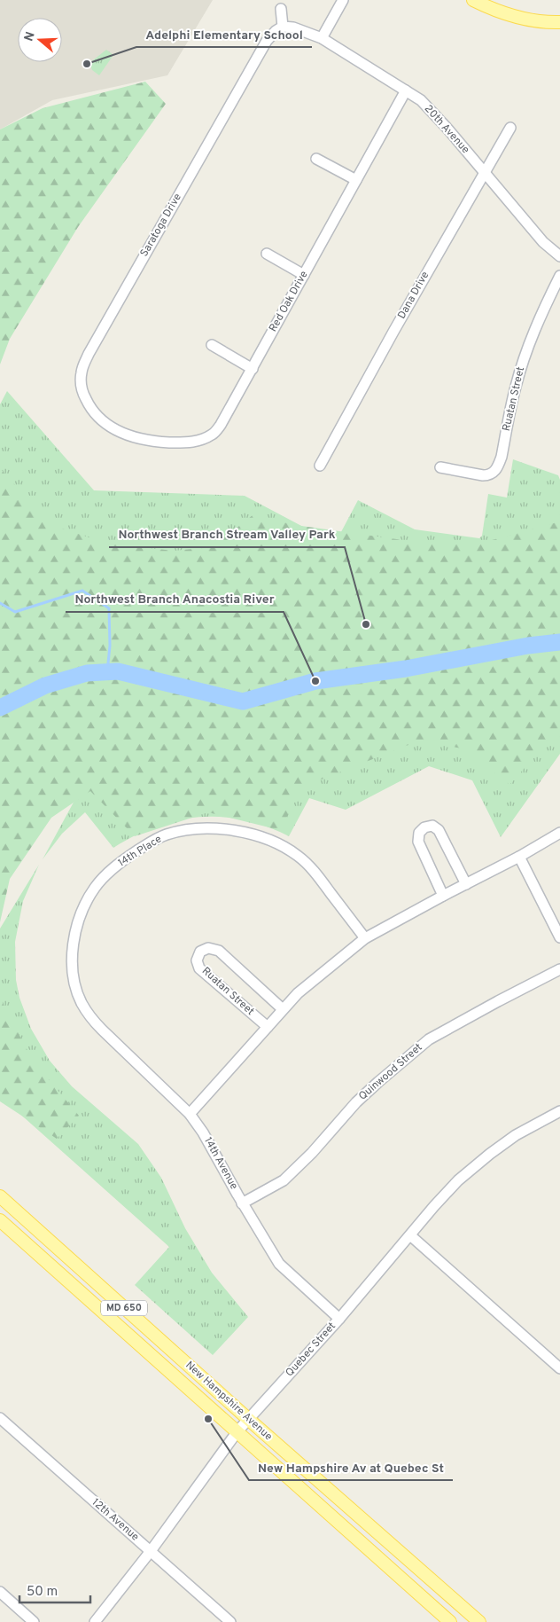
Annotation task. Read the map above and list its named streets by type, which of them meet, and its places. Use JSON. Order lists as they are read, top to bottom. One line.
{"streets":{"main road":["MD 650","New Hampshire Avenue"],"street":["20th Avenue","Saratoga Drive","Dana Drive","Red Oak Drive","Ruatan Street","14th Place","Quinwood Street","14th Avenue","Quebec Street","12th Avenue"]},"crossings":[["20th Avenue","Saratoga Drive"],["20th Avenue","Dana Drive"],["20th Avenue","Red Oak Drive"],["Saratoga Drive","Red Oak Drive"],["14th Place","14th Avenue"],["Quinwood Street","14th Avenue"],["14th Avenue","Quebec Street"],["Quebec Street","New Hampshire Avenue"],["Quebec Street","12th Avenue"]],"places":["Adelphi Elementary School","Northwest Branch Stream Valley Park","Northwest Branch Anacostia River","New Hampshire Av at Quebec St"],"scale_bar":"50 m","north":"left"}
